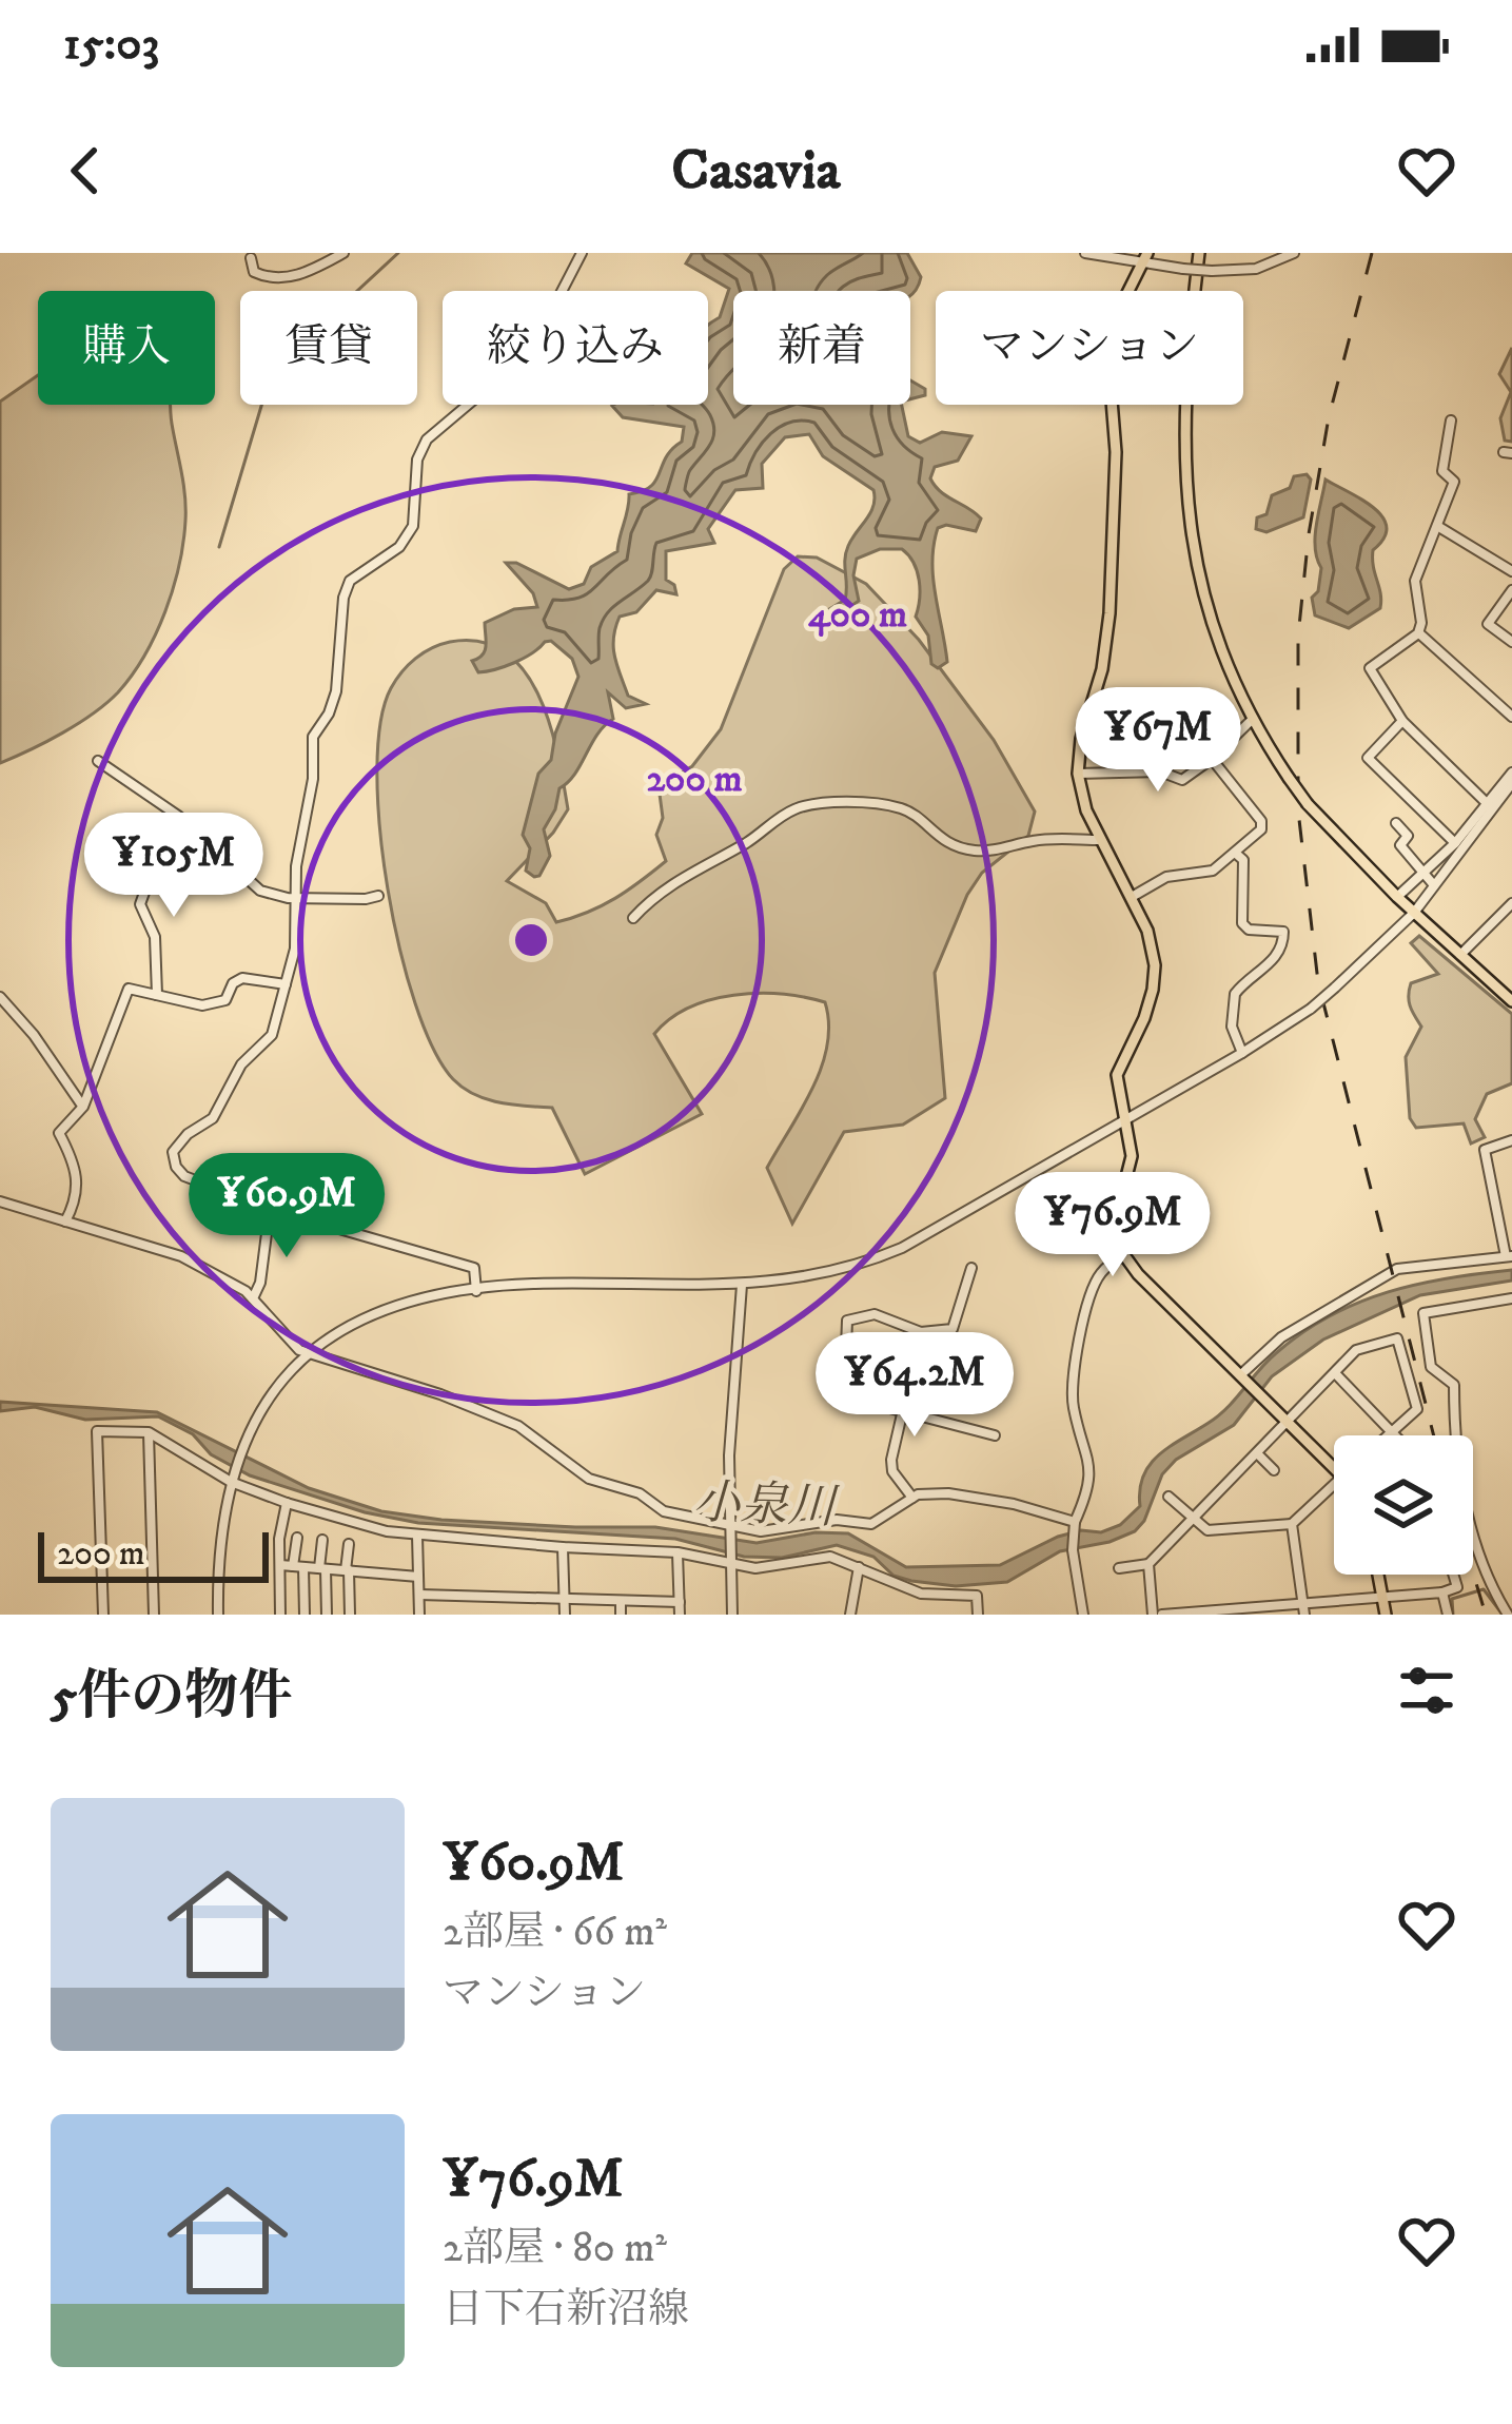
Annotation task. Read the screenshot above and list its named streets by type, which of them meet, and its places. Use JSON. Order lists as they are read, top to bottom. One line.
{"water":["小泉川"],"scale_bar":"200 m","page":{"status":"15:03","header":"Casavia","chip":["購入","賃貸","絞り込み","新着","マンション"],"price":["¥67M","¥105M","¥60.9M","¥76.9M","¥64.2M"],"scale":"200 m","heading":"5件の物件","list":[{"name":"¥60.9M","note":"2部屋 · 66 m² · マンション"},{"name":"¥76.9M","note":"2部屋 · 80 m² · 日下石新沼線"}]},"rings":["400 m","200 m"]}
